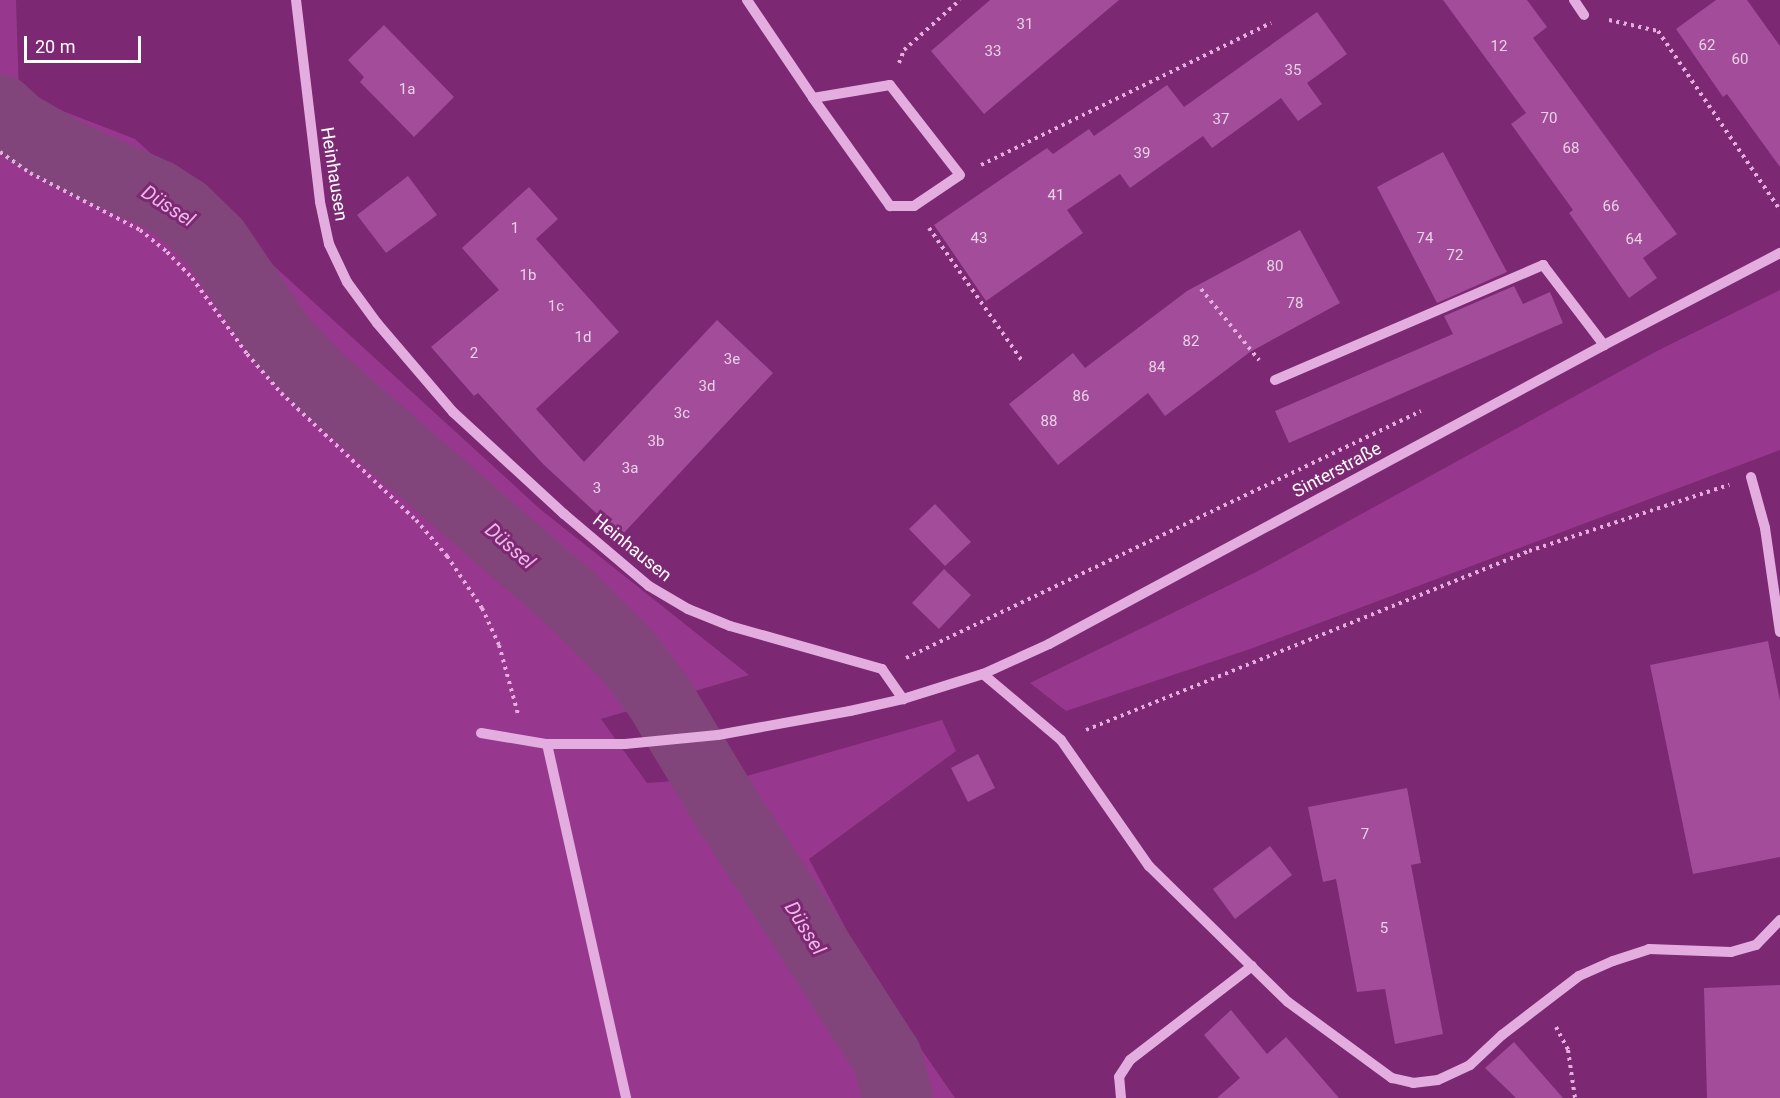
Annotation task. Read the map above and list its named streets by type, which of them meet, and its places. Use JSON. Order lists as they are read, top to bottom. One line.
{"streets":{"street":["Heinhausen","Sinterstraße"]},"water":["Düssel"],"house_numbers":["31","62","12","33","60","35","1a","70","37","68","39","41","66","1","43","74","64","72","80","1b","78","1c","1d","82","2","3e","84","3d","86","3c","88","3b","3a","3","7","5"],"scale_bar":"20 m"}
